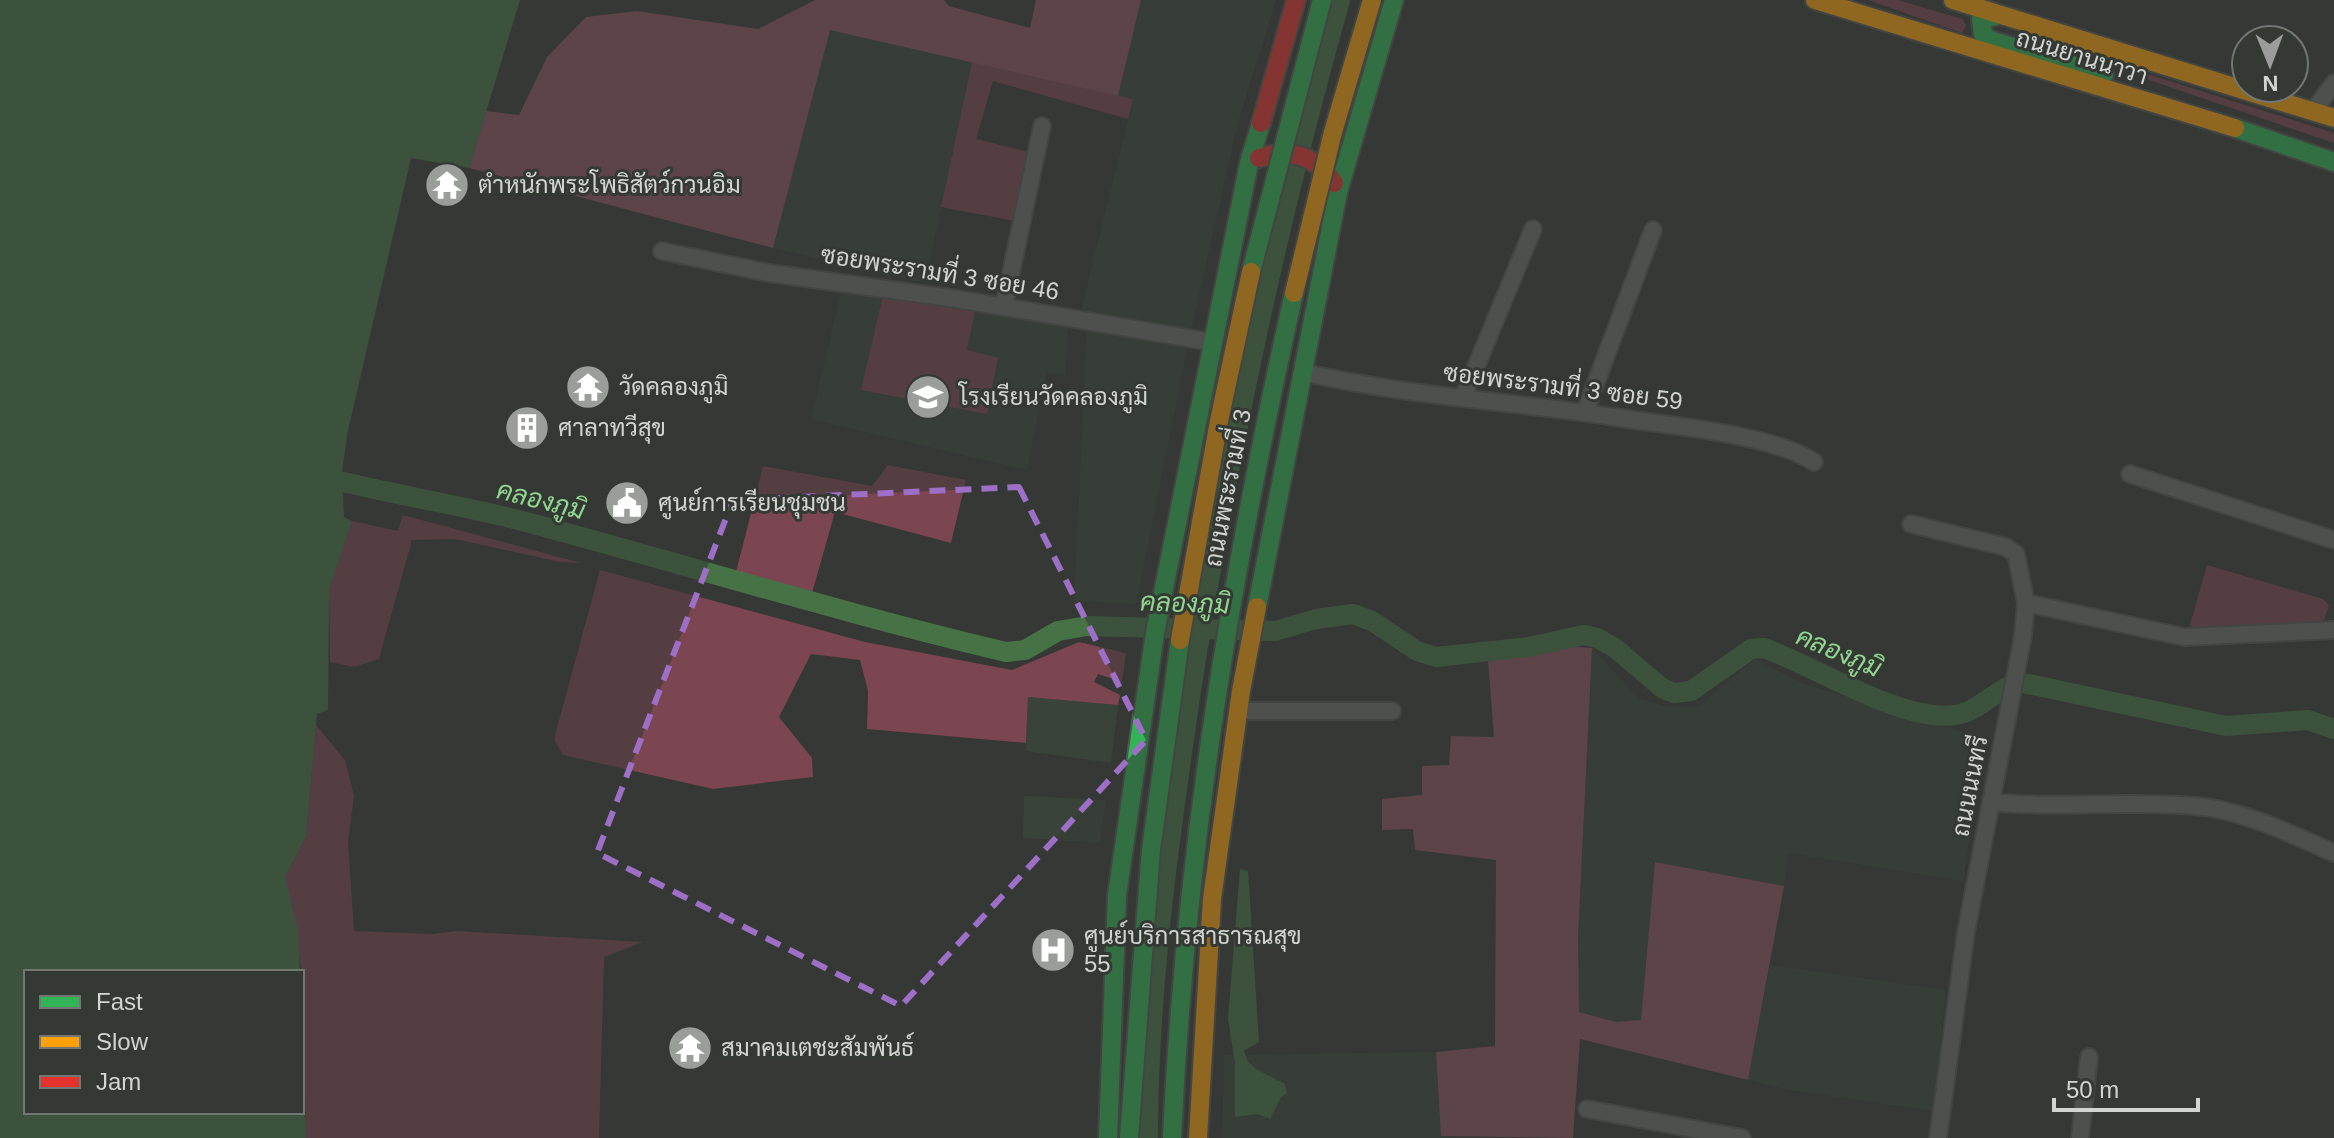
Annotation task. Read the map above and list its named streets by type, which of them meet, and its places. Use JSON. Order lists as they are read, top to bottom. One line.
{"streets":{"main road":["ถนนยานนาวา","ถนนพระรามที่ 3"],"street":["ซอยพระรามที่ 3 ซอย 46","ซอยพระรามที่ 3 ซอย 59","ถนนนนทรี"]},"crossings":[["ซอยพระรามที่ 3 ซอย 46","ถนนพระรามที่ 3"],["ซอยพระรามที่ 3 ซอย 59","ถนนพระรามที่ 3"]],"water":["คลองภูมิ"],"places":{"temple":["ตำหนักพระโพธิสัตว์กวนอิม","วัดคลองภูมิ","สมาคมเตชะสัมพันธ์"],"school or university":["โรงเรียนวัดคลองภูมิ"],"building":["ศาลาทวีสุข"],"public building":["ศูนย์การเรียนชุมชน"],"hospital":["ศูนย์บริการสาธารณสุข 55"]},"legend":["Fast","Slow","Jam"],"scale_bar":"50 m","north":"bottom"}
